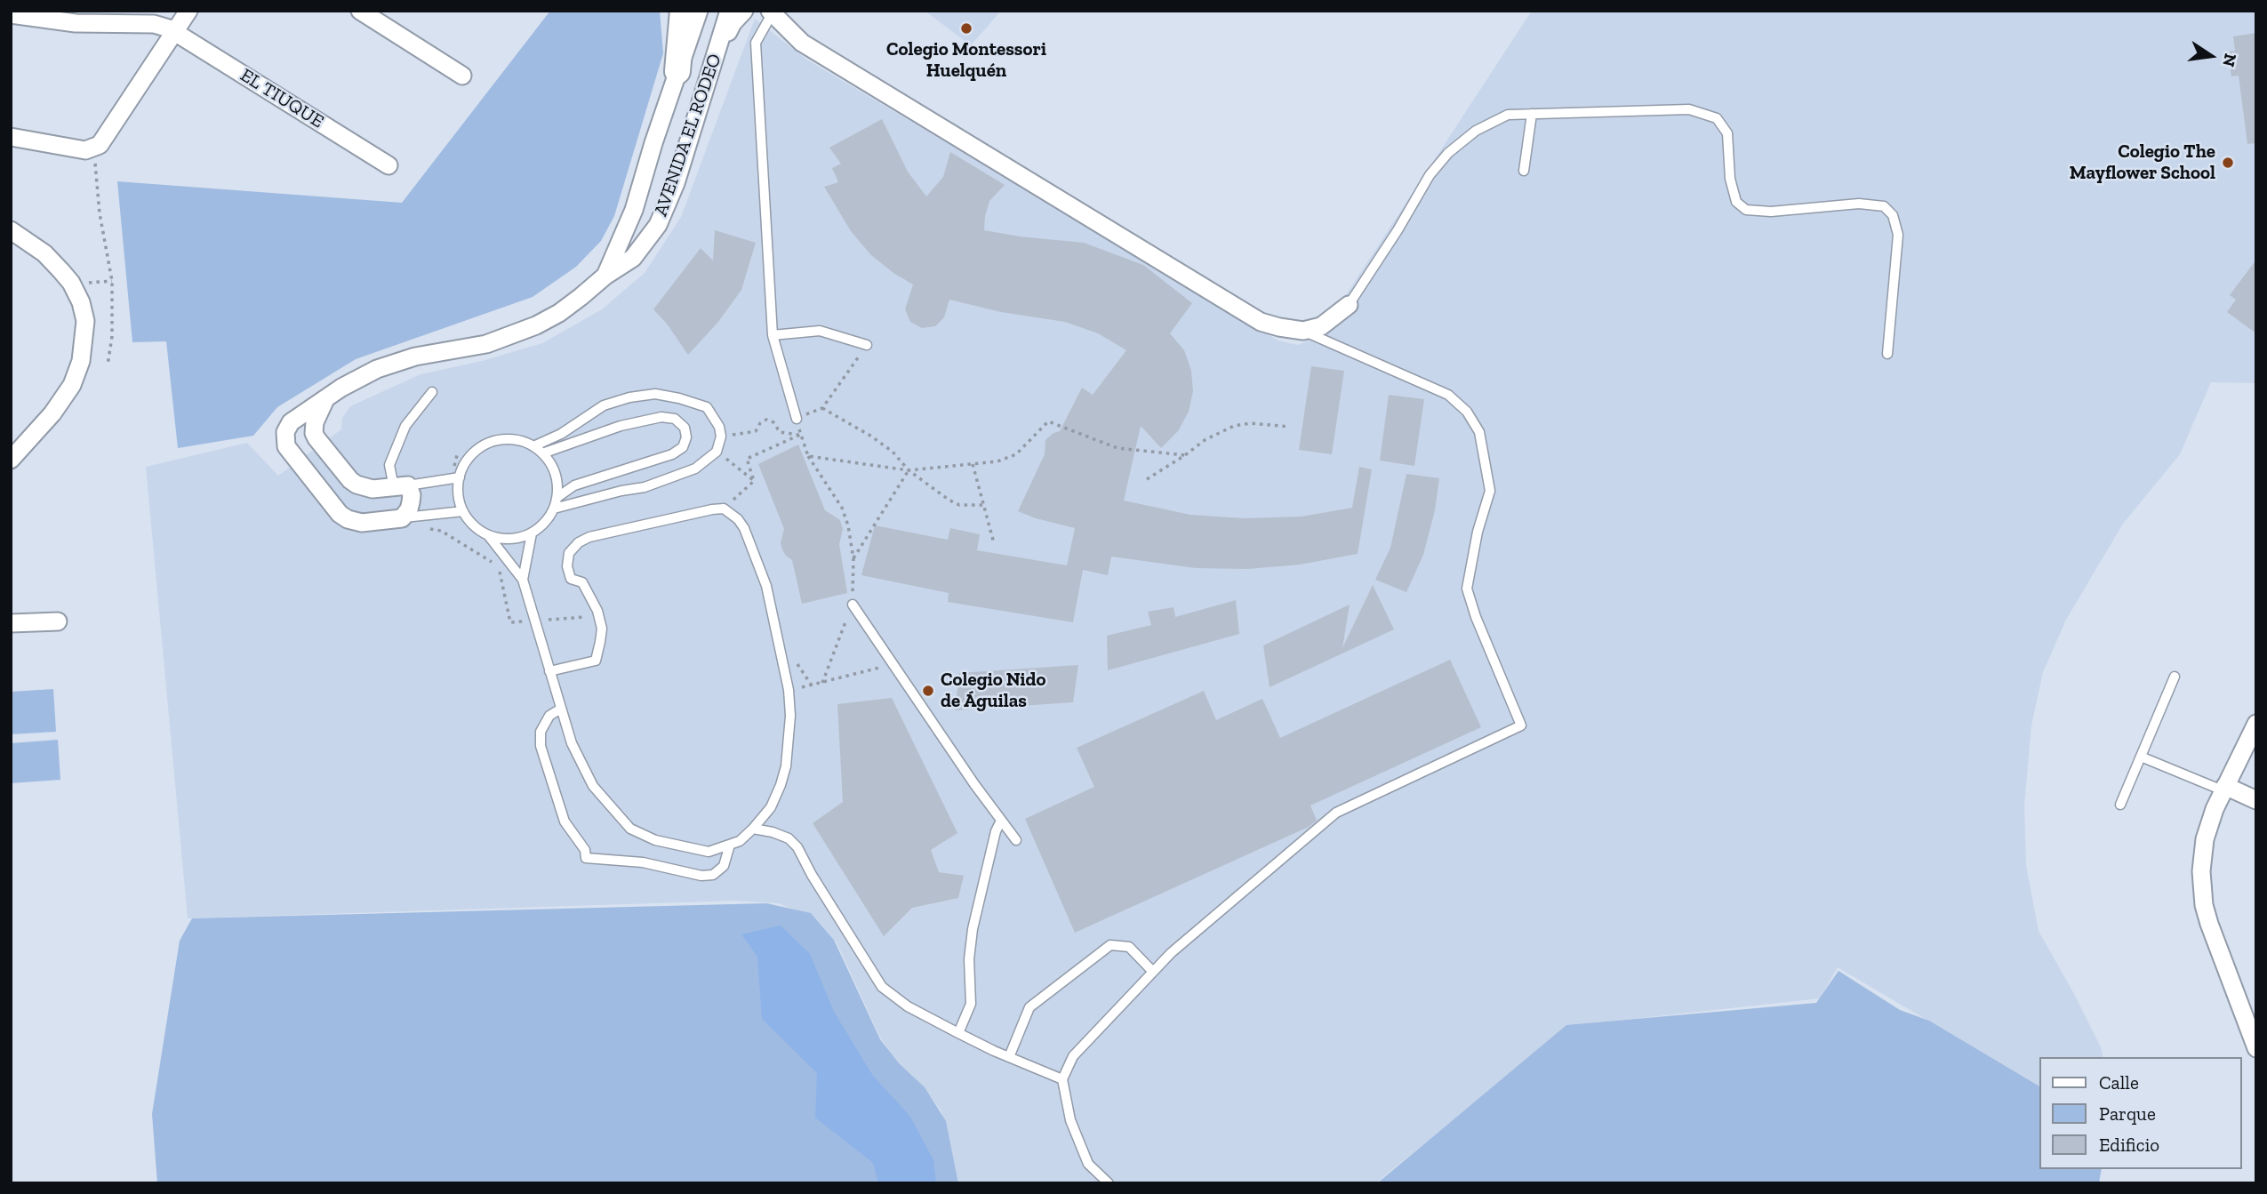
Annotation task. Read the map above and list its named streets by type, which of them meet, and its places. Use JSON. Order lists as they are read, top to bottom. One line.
{"streets":{"street":["EL TIUQUE","AVENIDA EL RODEO"]},"places":["Colegio Montessori Huelquén","Colegio The Mayflower School","Colegio Nido de Águilas"],"legend":["Calle","Parque","Edificio"],"north":"right"}
